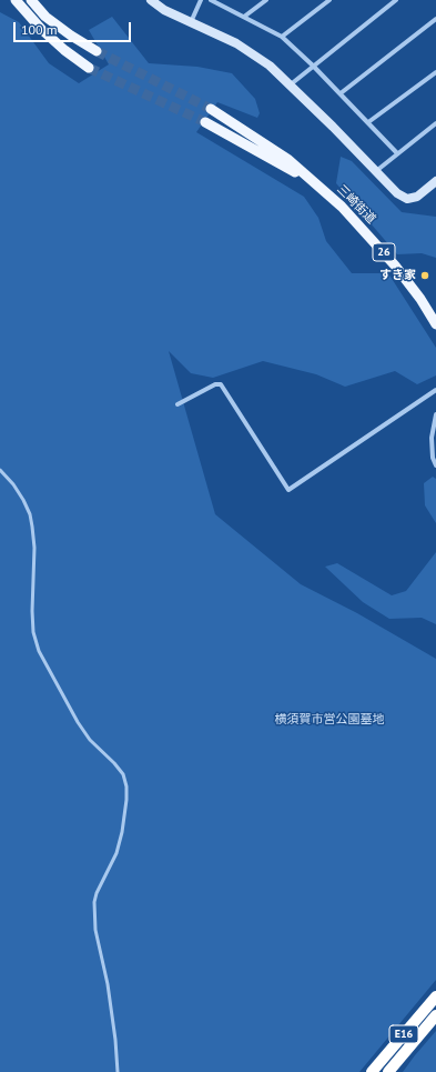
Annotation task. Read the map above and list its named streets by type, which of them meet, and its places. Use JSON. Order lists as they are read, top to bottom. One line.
{"streets":{"highway":["E16"],"main road":["三崎街道","26"]},"parks":["横須賀市営公園墓地"],"places":["すき家"],"scale_bar":"100 m"}
